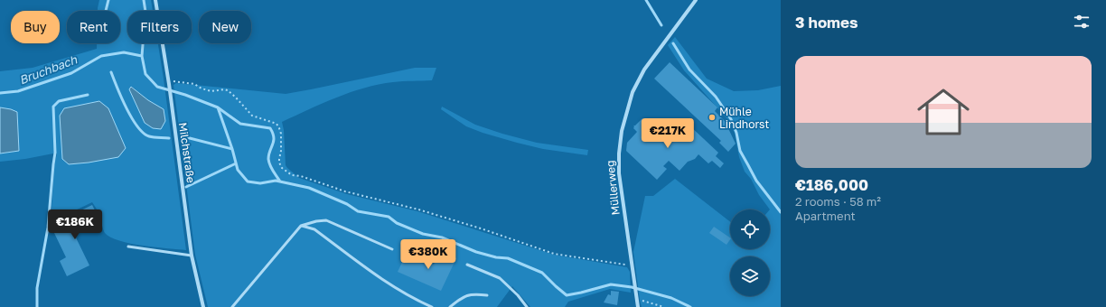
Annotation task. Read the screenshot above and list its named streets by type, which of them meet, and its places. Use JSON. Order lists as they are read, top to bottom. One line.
{"streets":{"street":["Milchstraße","Müllerweg"]},"water":["Bruchbach"],"places":["Mühle Lindhorst"],"page":{"heading":"3 homes","chip":["Buy","Rent","Filters","New"],"list":[{"name":"€186,000","note":"2 rooms · 58 m² · Apartment"}],"price":["€217K","€186K","€380K"]}}
